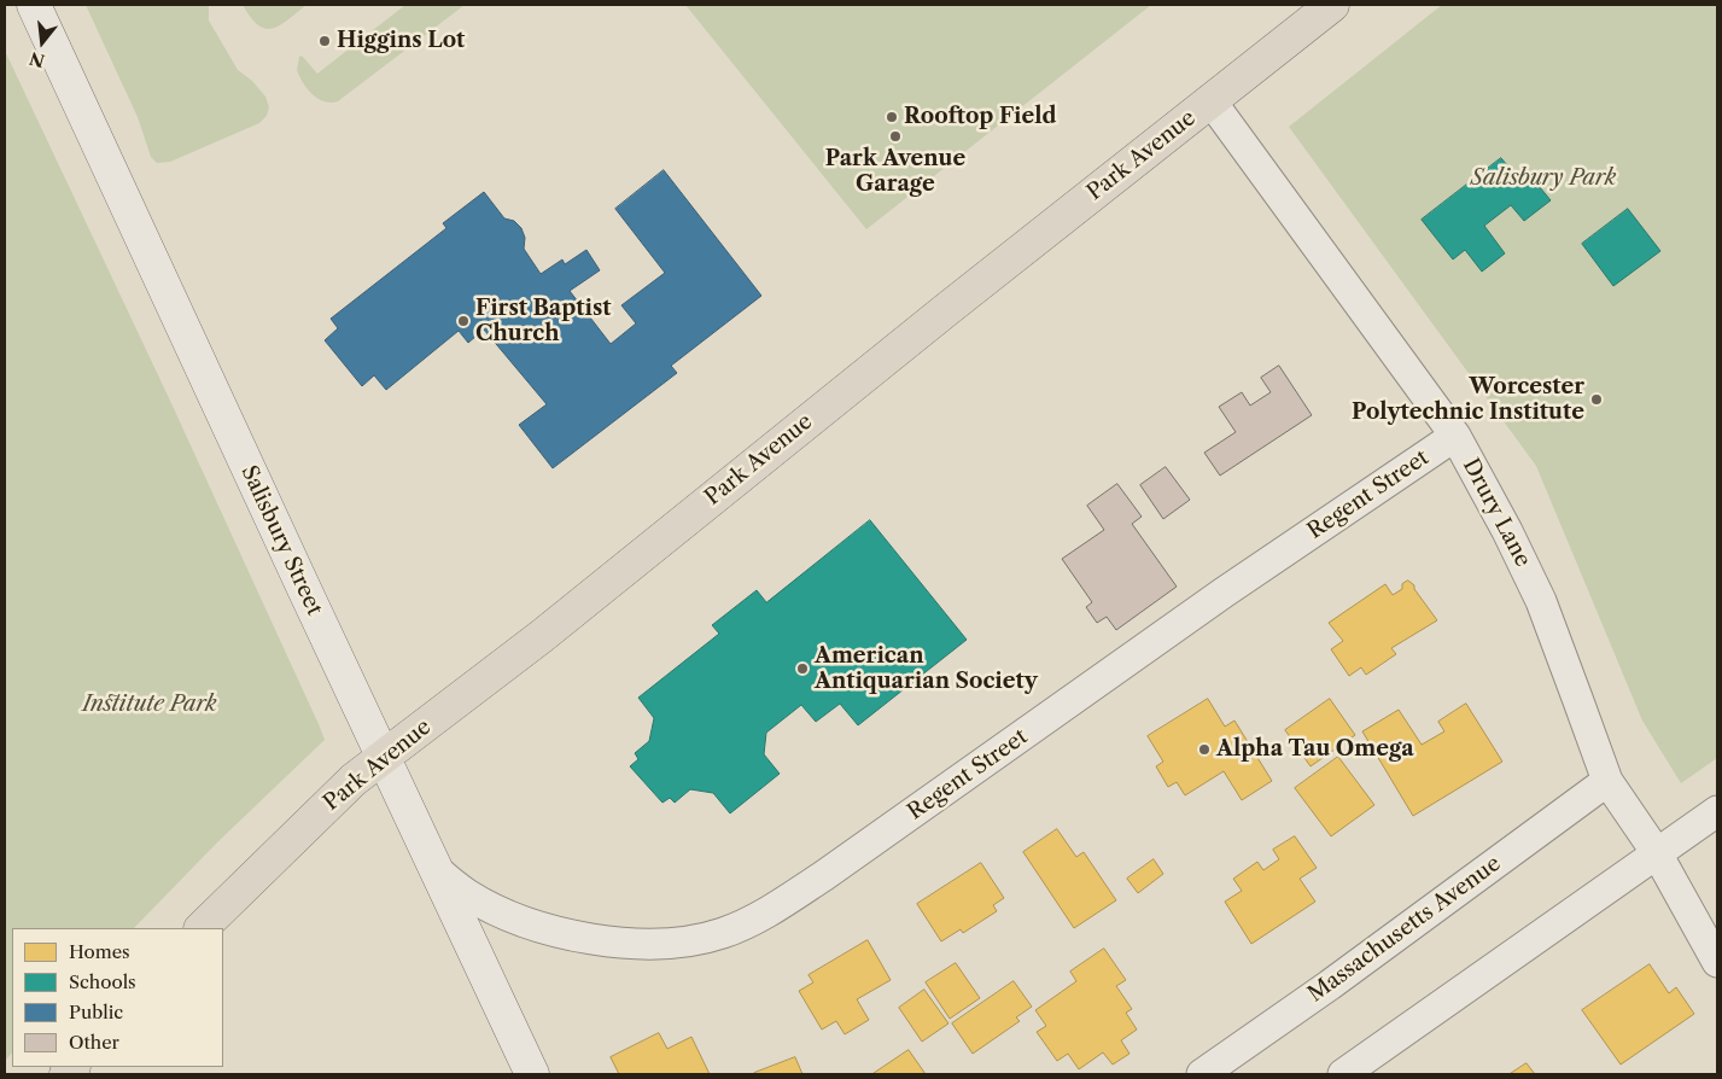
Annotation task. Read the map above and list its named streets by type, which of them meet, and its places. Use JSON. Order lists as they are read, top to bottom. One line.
{"streets":{"main road":["Park Avenue","Salisbury Street"],"street":["Regent Street","Drury Lane","Massachusetts Avenue"]},"crossings":[["Park Avenue","Drury Lane"],["Park Avenue","Salisbury Street"],["Regent Street","Drury Lane"],["Regent Street","Salisbury Street"],["Drury Lane","Massachusetts Avenue"]],"parks":["Salisbury Park","Institute Park"],"places":["Higgins Lot","Rooftop Field","Park Avenue Garage","First Baptist Church","Worcester Polytechnic Institute","American Antiquarian Society","Alpha Tau Omega"],"legend":["Homes","Schools","Public","Other"],"north":"bottom"}
